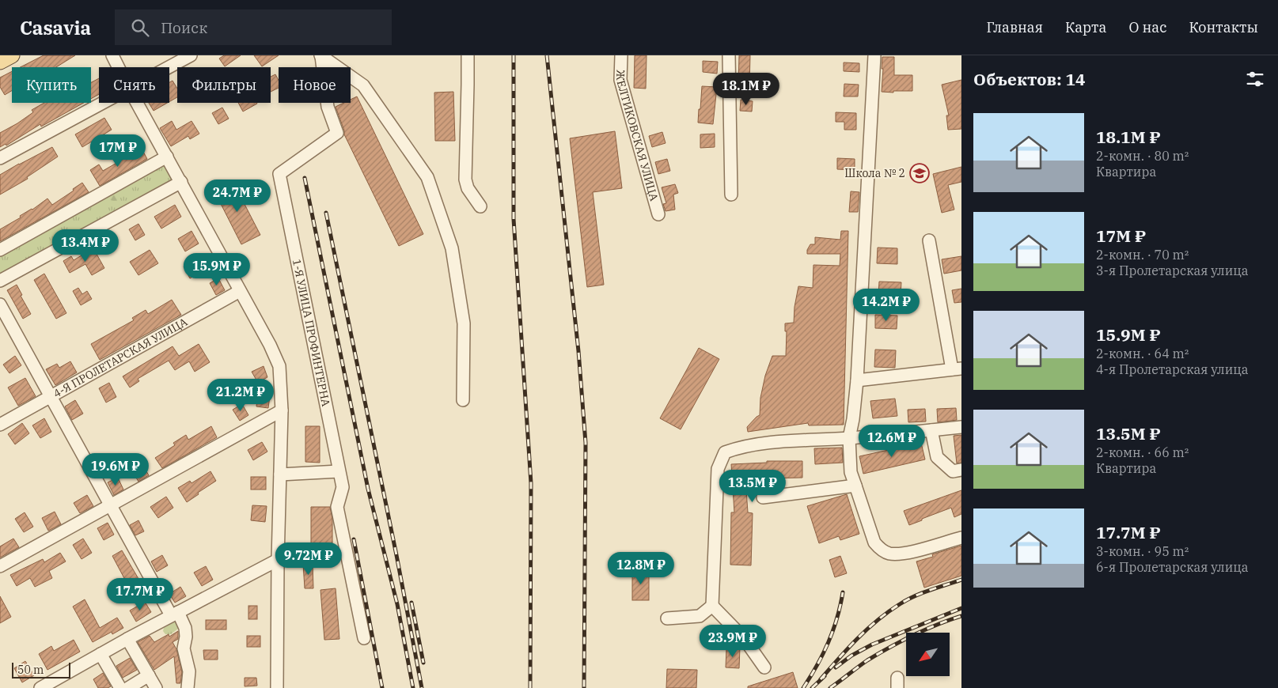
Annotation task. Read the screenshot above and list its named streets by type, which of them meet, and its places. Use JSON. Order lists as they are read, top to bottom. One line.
{"streets":{"street":["ЖЕЛТИКОВСКАЯ УЛИЦА","1-Я УЛИЦА ПРОФИНТЕРНА","4-Я ПРОЛЕТАРСКАЯ УЛИЦА"]},"places":{"school or university":["Школа № 2"]},"scale_bar":"50 m","north":"bottom left","page":{"header":"Casavia","search":"Поиск","nav":["Главная","Карта","О нас","Контакты"],"heading":"Объектов: 14","chip":["Купить","Снять","Фильтры","Новое"],"price":["18.1M ₽","17M ₽","24.7M ₽","13.4M ₽","15.9M ₽","14.2M ₽","21.2M ₽","12.6M ₽","19.6M ₽","13.5M ₽","9.72M ₽","12.8M ₽","17.7M ₽","23.9M ₽"],"list":[{"name":"18.1M ₽","note":"2-комн. · 80 m² · Квартира"},{"name":"17M ₽","note":"2-комн. · 70 m² · 3-я Пролетарская улица"},{"name":"15.9M ₽","note":"2-комн. · 64 m² · 4-я Пролетарская улица"},{"name":"13.5M ₽","note":"2-комн. · 66 m² · Квартира"},{"name":"17.7M ₽","note":"3-комн. · 95 m² · 6-я Пролетарская улица"}],"scale":"50 m"}}
